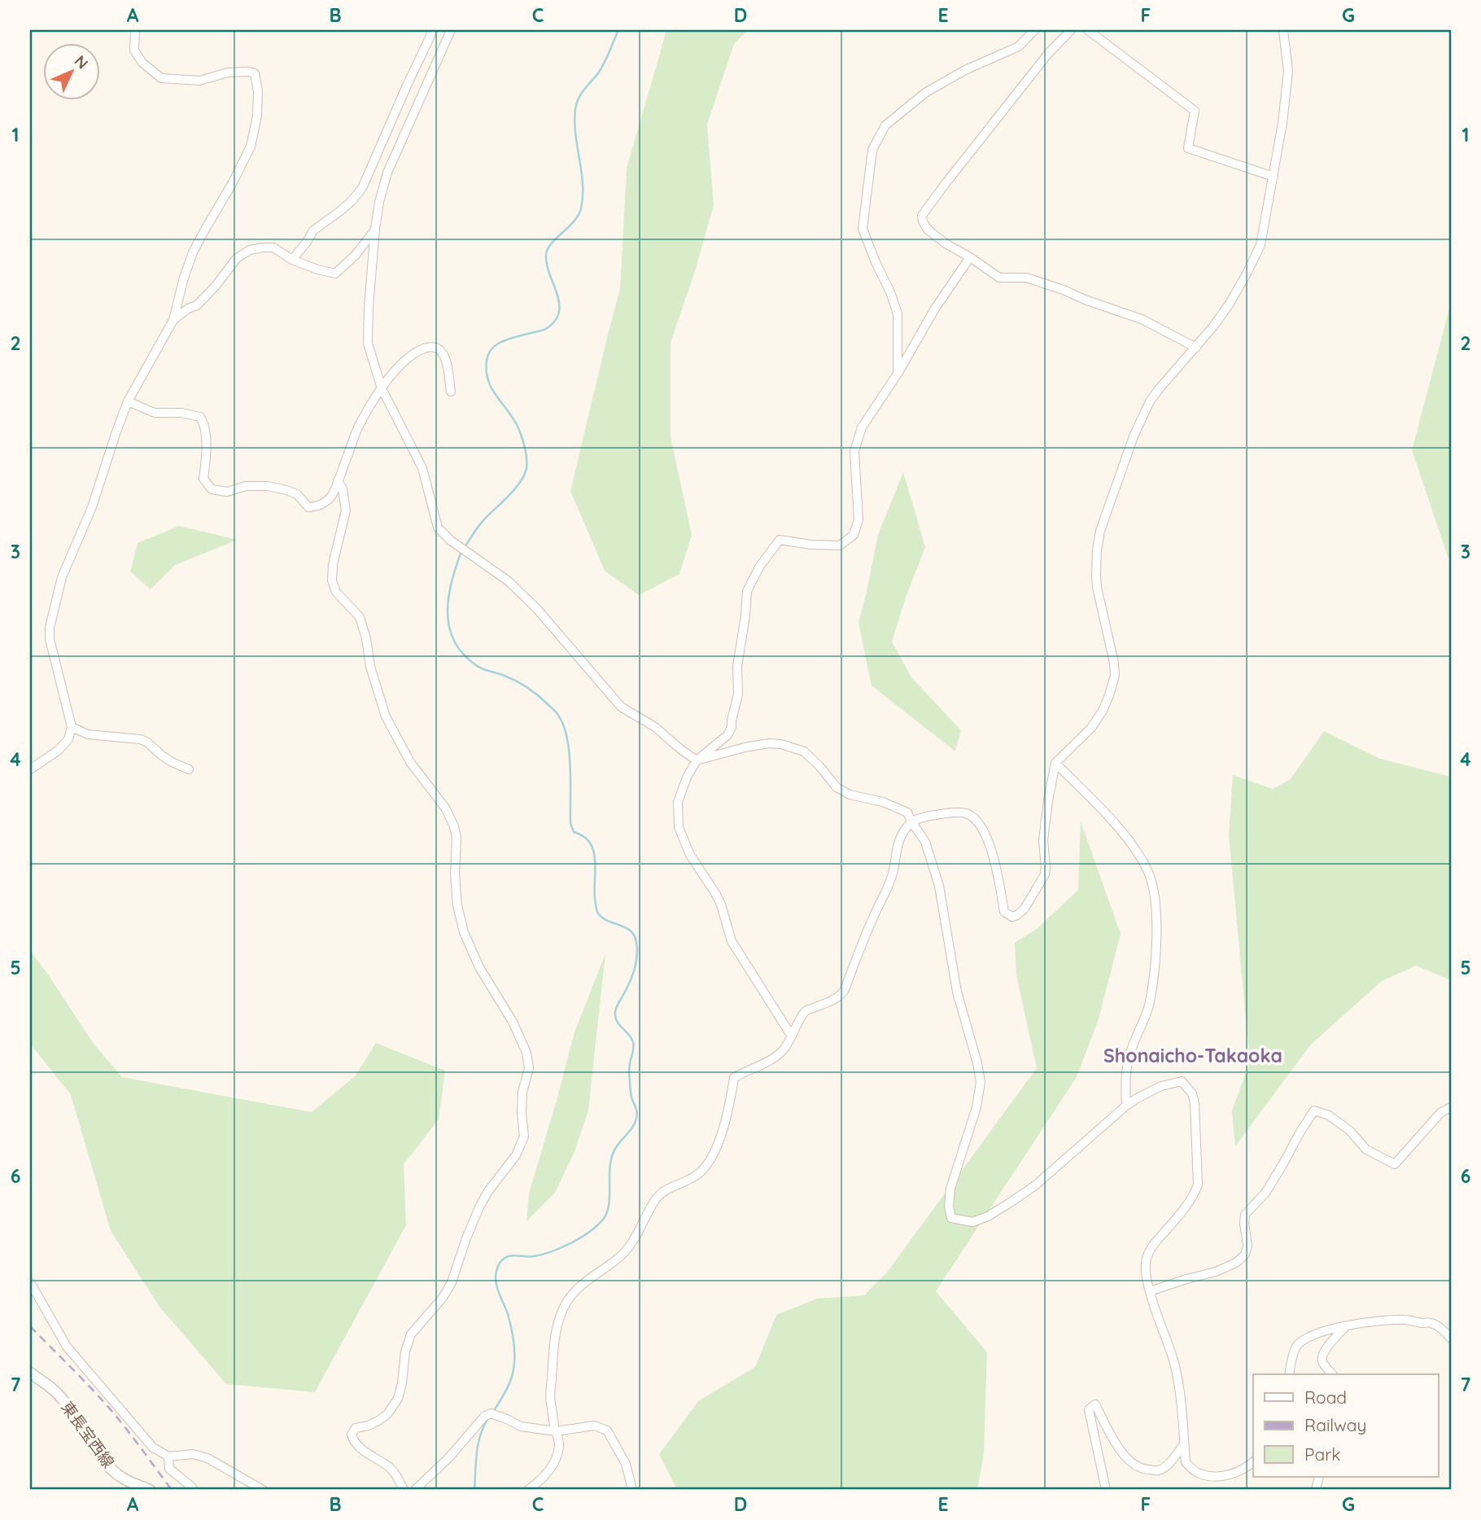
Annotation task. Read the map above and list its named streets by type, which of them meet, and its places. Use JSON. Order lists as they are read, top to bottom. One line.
{"streets":{"main road":["東長宝西線"]},"districts":["Shonaicho-Takaoka"],"legend":["Road","Railway","Park"],"north":"top right","grid":{"columns":["A","B","C","D","E","F","G"],"rows":["1","2","3","4","5","6","7"]}}
